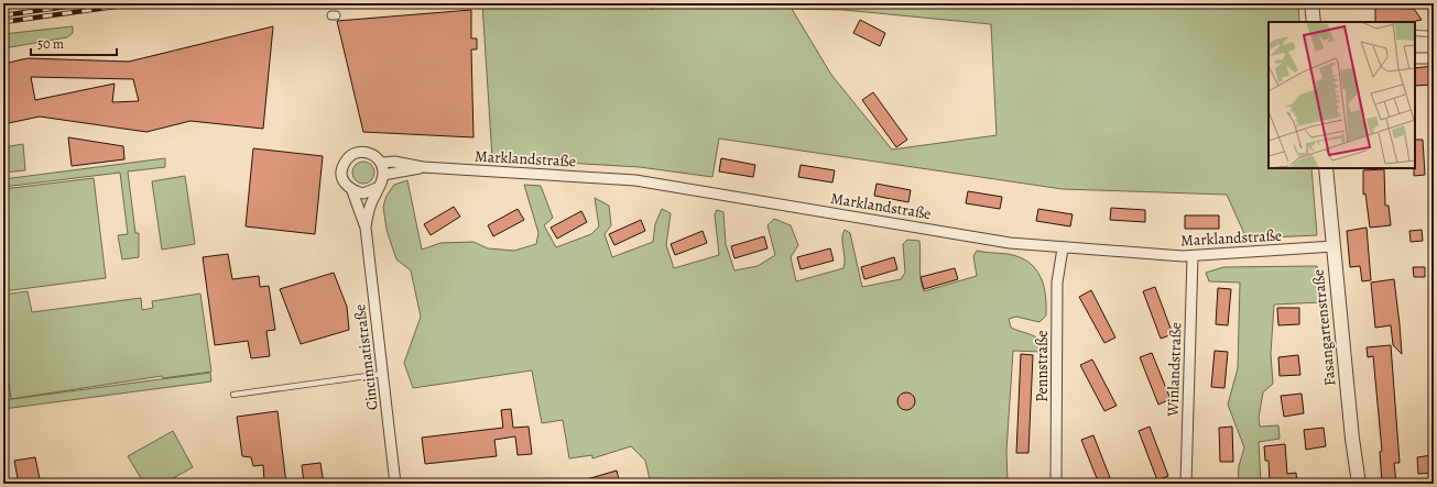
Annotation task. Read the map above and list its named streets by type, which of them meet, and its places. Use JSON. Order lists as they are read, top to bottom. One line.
{"streets":{"street":["Marklandstraße","Fasangartenstraße","Cincinnatistraße","Pennstraße","Winlandstraße"]},"crossings":[["Marklandstraße","Fasangartenstraße"],["Marklandstraße","Cincinnatistraße"],["Marklandstraße","Pennstraße"],["Marklandstraße","Winlandstraße"]],"scale_bar":"50 m"}
